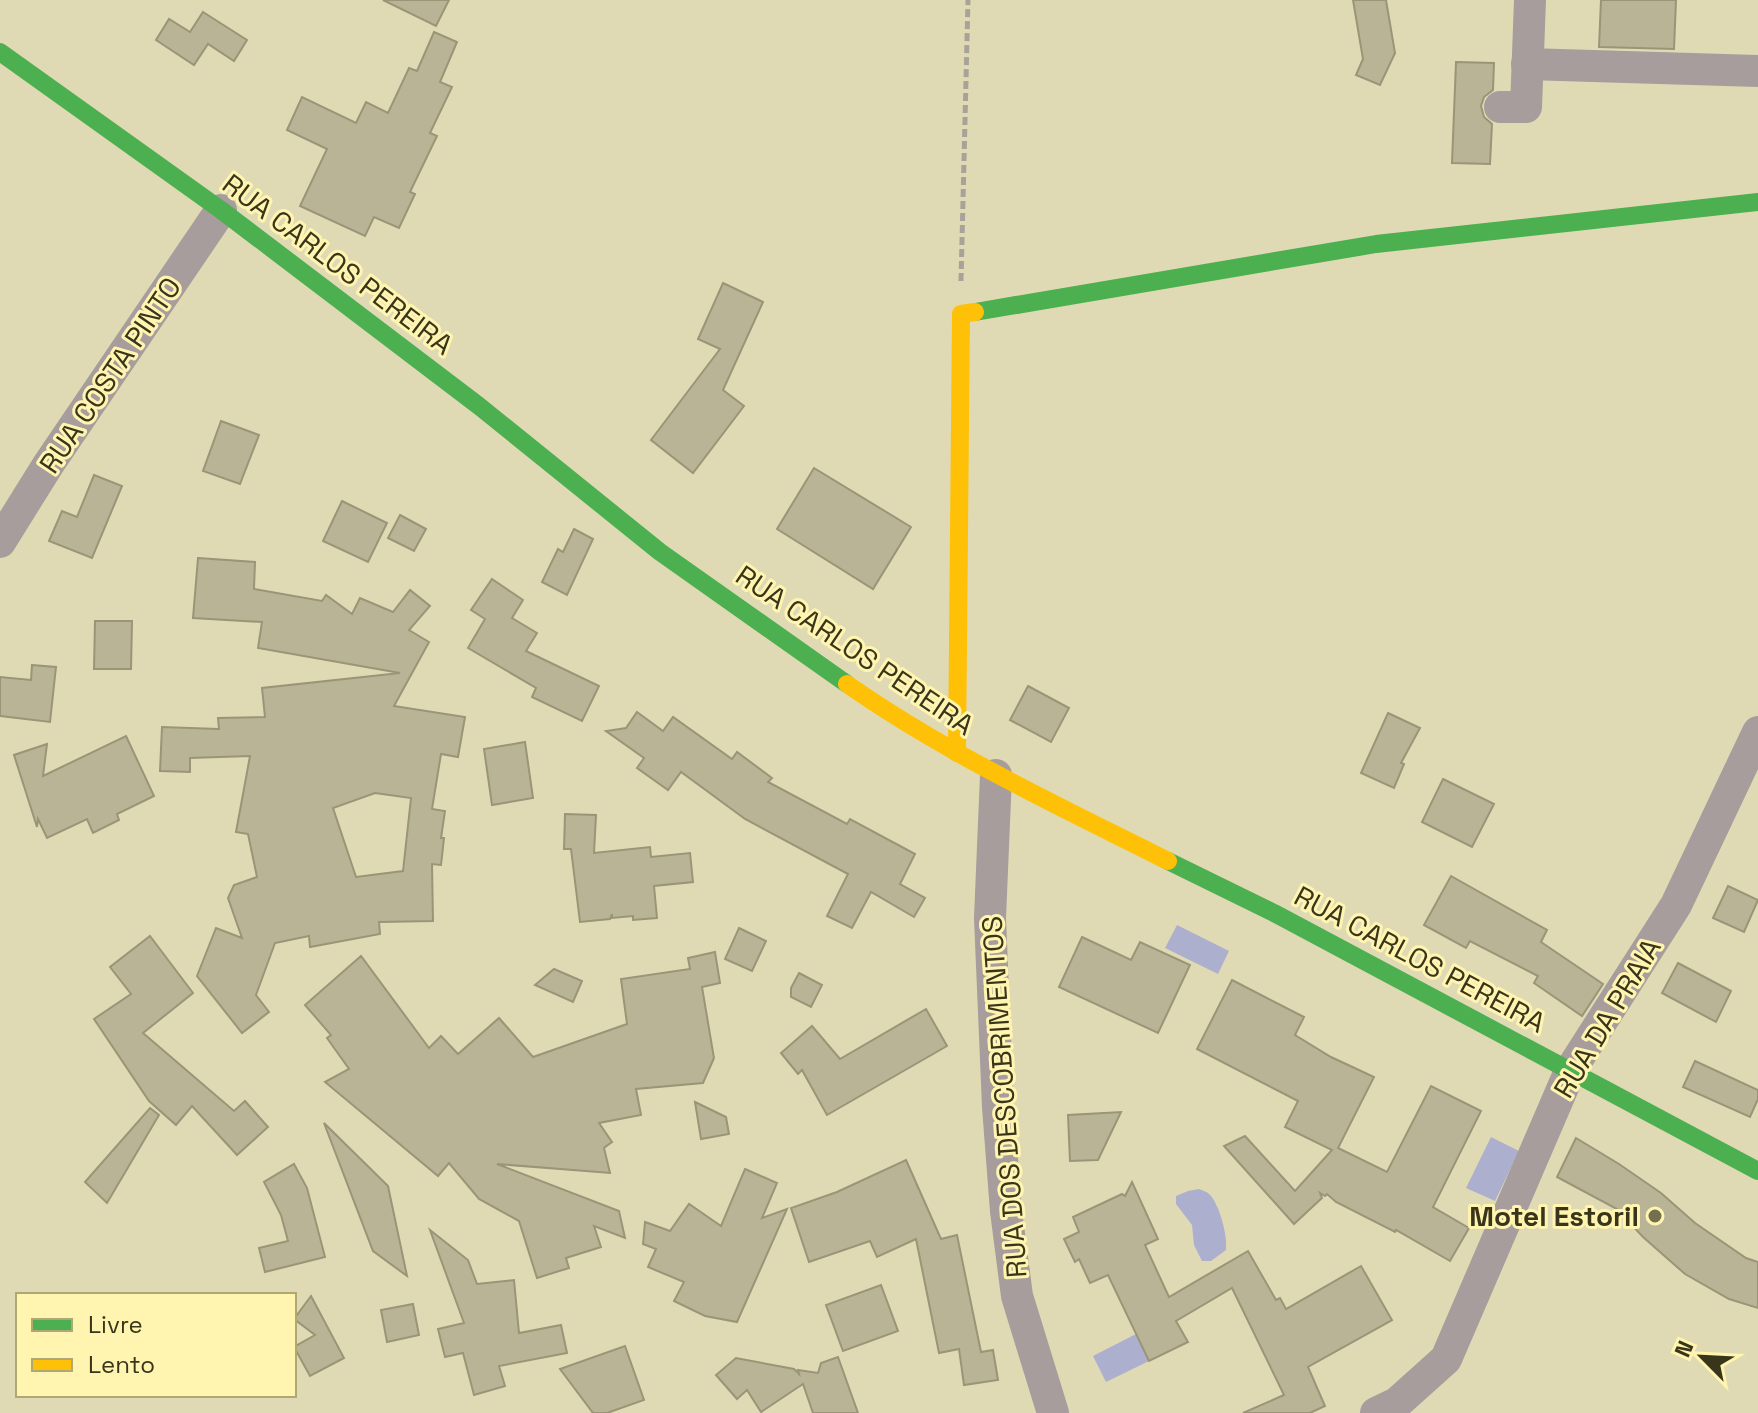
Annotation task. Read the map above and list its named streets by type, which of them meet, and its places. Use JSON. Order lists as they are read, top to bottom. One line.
{"streets":{"street":["RUA CARLOS PEREIRA","RUA COSTA PINTO","RUA DA PRAIA","RUA DOS DESCOBRIMENTOS"]},"crossings":[["RUA CARLOS PEREIRA","RUA COSTA PINTO"],["RUA CARLOS PEREIRA","RUA DA PRAIA"],["RUA CARLOS PEREIRA","RUA DOS DESCOBRIMENTOS"]],"places":["Motel Estoril"],"legend":["Livre","Lento"],"north":"top left"}
